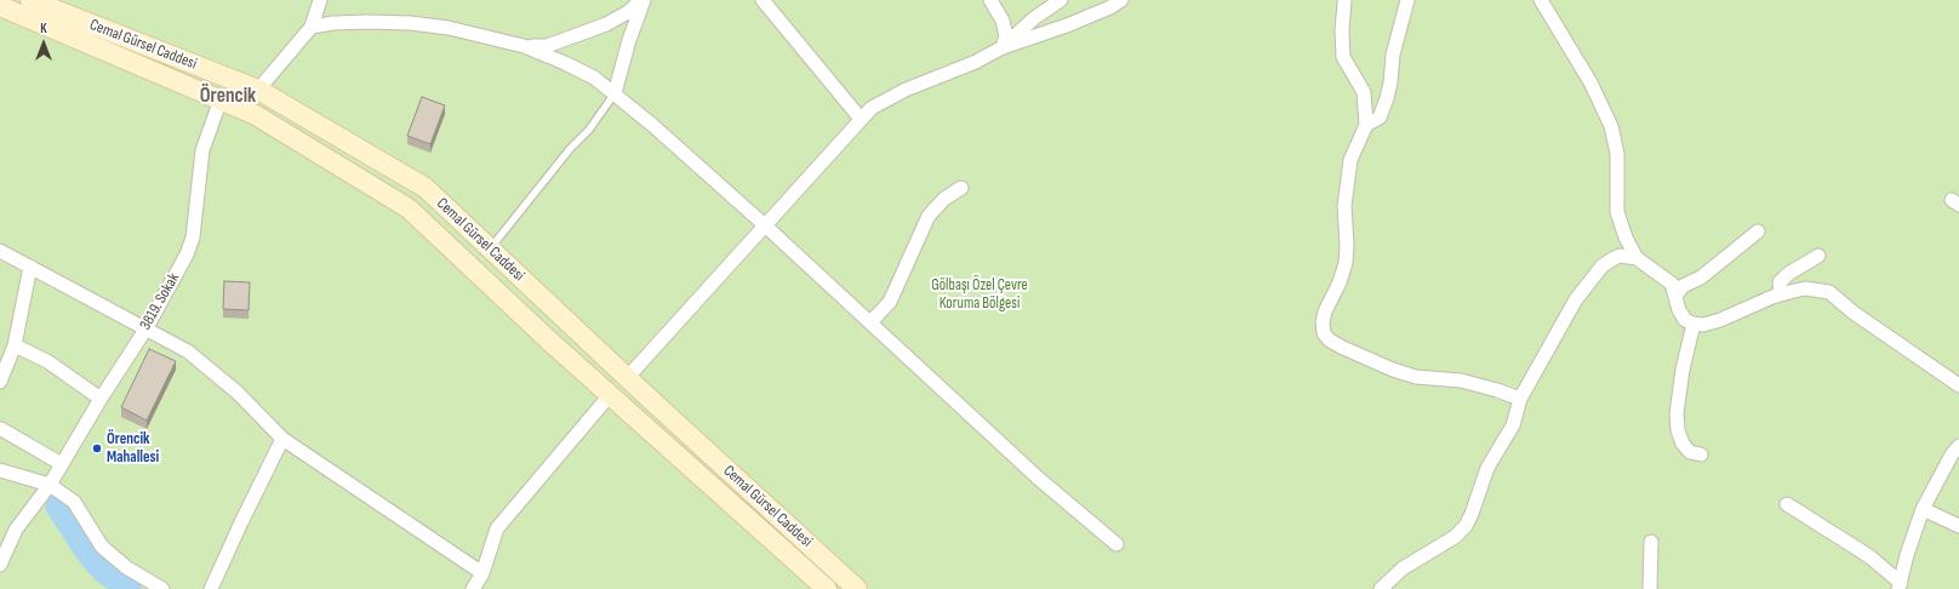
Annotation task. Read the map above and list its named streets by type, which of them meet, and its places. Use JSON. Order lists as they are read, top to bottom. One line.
{"streets":{"street":["Cemal Gürsel Caddesi","3819. Sokak"]},"crossings":[["Cemal Gürsel Caddesi","3819. Sokak"]],"districts":["Örencik"],"parks":["Gölbaşı Özel Çevre Koruma Bölgesi"],"places":["Örencik Mahallesi"],"north":"top"}
